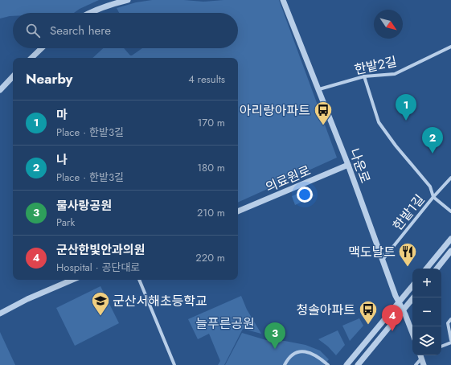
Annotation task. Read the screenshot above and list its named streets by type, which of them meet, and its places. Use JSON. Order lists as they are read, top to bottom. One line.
{"streets":{"street":["한밭2길","나운로","의료원로","한밭1길"]},"crossings":[["한밭2길","나운로"],["나운로","의료원로"],["나운로","한밭1길"]],"parks":["늘푸른공원"],"places":{"bus stop":["아리랑아파트","청솔아파트"],"restaurant":["맥도날드"],"school or university":["군산서해초등학교"]},"north":"bottom right","page":{"search":"Search here","heading":["Nearby","4 results"],"pins":["1","2","4","3"],"list":[{"mark":"1","name":"마","note":"Place · 한밭3길","value":"170 m"},{"mark":"2","name":"나","note":"Place · 한밭3길","value":"180 m"},{"mark":"3","name":"물사랑공원","note":"Park","value":"210 m"},{"mark":"4","name":"군산한빛안과의원","note":"Hospital · 공단대로","value":"220 m"}],"map_buttons":["+","−"]}}
